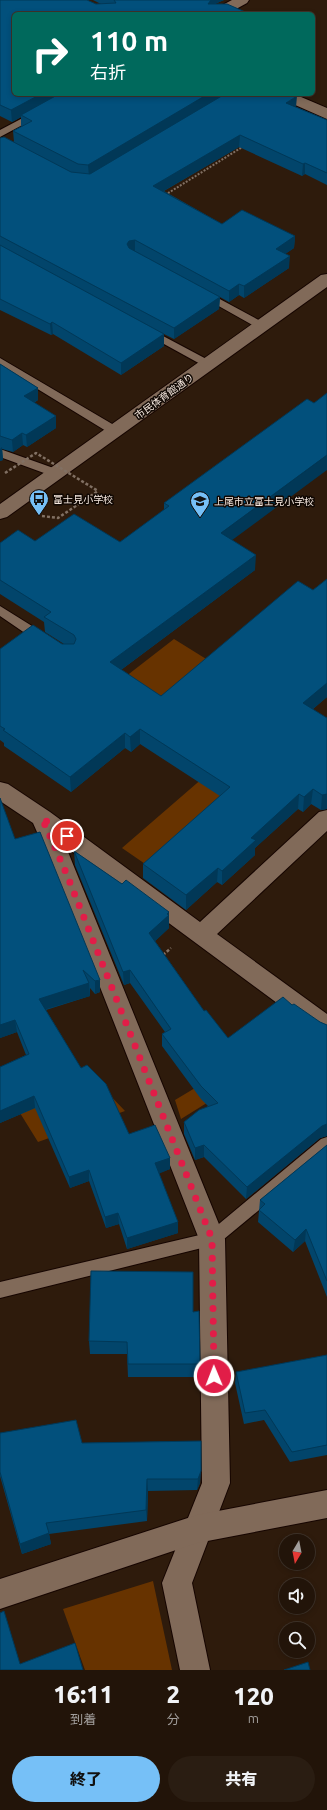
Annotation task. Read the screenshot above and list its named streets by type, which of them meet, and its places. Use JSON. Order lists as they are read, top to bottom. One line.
{"streets":{"street":["市民体育館通り"]},"places":{"bus stop":["富士見小学校"],"school or university":["上尾市立富士見小学校"]},"north":"bottom","page":{"turn":["110 m","右折"],"eta":["16:11","到着","2","分","120","m"],"buttons":["終了","共有"]}}
